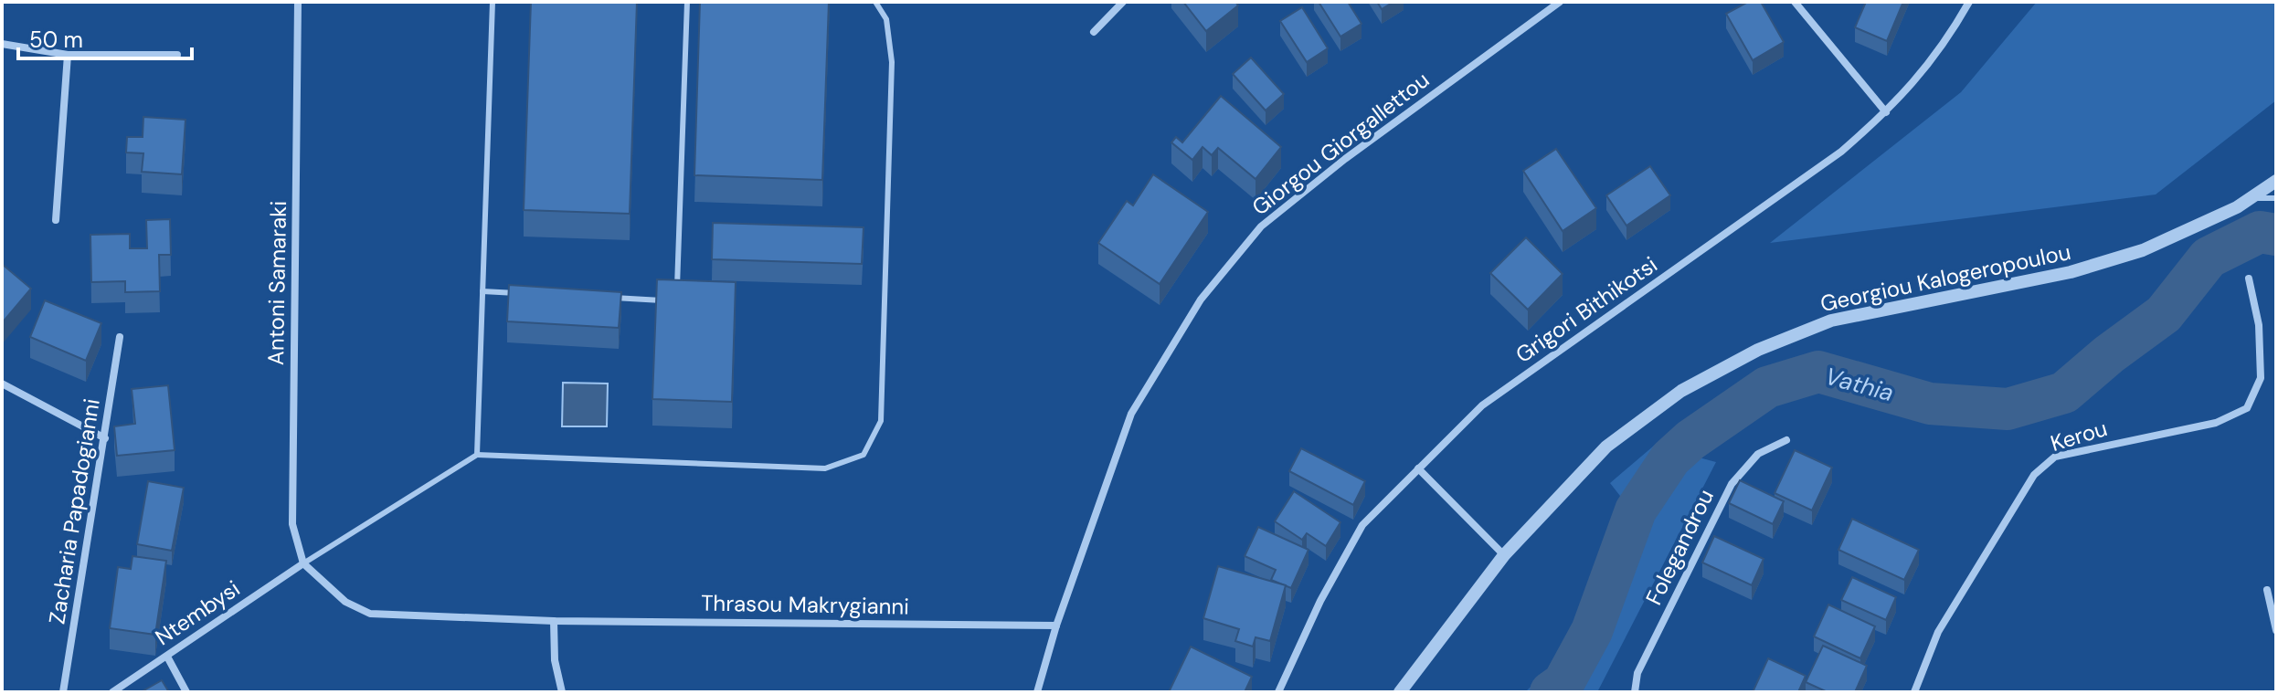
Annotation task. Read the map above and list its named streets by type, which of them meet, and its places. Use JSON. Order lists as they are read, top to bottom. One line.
{"streets":{"street":["Giorgou Giorgallettou","Georgiou Kalogeropoulou","Antoni Samaraki","Grigori Bithikotsi","Kerou","Zacharia Papadogianni","Folegandrou","Thrasou Makrygianni","Ntembysi"]},"crossings":[["Giorgou Giorgallettou","Thrasou Makrygianni"],["Antoni Samaraki","Thrasou Makrygianni"],["Antoni Samaraki","Ntembysi"],["Thrasou Makrygianni","Ntembysi"]],"water":["Vathia"],"scale_bar":"50 m"}
